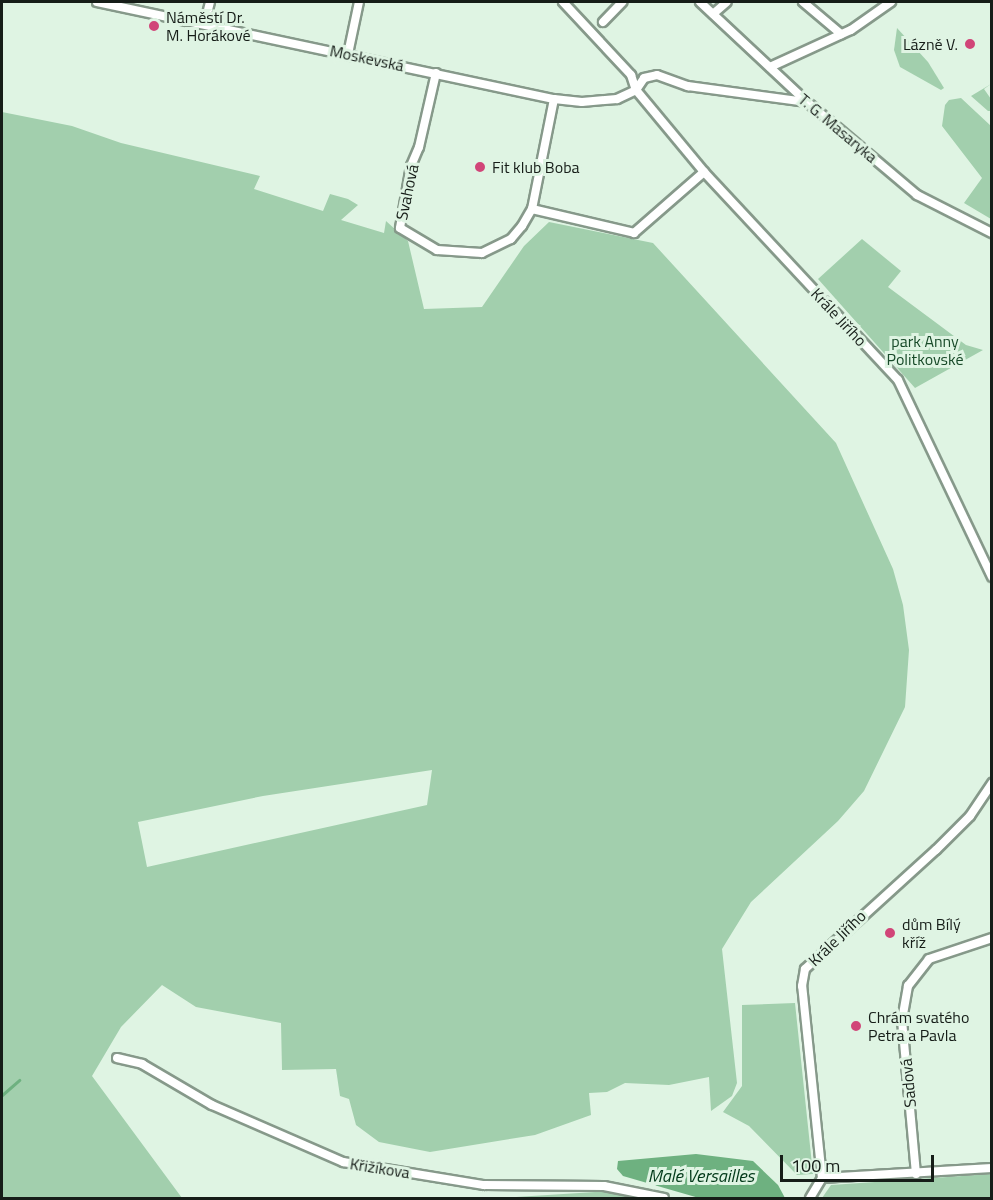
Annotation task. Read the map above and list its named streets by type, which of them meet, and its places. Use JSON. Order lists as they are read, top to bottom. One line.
{"streets":{"street":["Moskevská","T. G. Masaryka","Svahová","Krále Jiřího","Sadová","Křižíkova"]},"crossings":[["Moskevská","T. G. Masaryka"],["Moskevská","Svahová"],["Moskevská","Krále Jiřího"]],"water":["Malé Versailles"],"parks":["park Anny Politkovské"],"places":["Náměstí Dr. M. Horákové","Lázně V.","Fit klub Boba","dům Bílý kříž","Chrám svatého Petra a Pavla"],"scale_bar":"100 m"}
